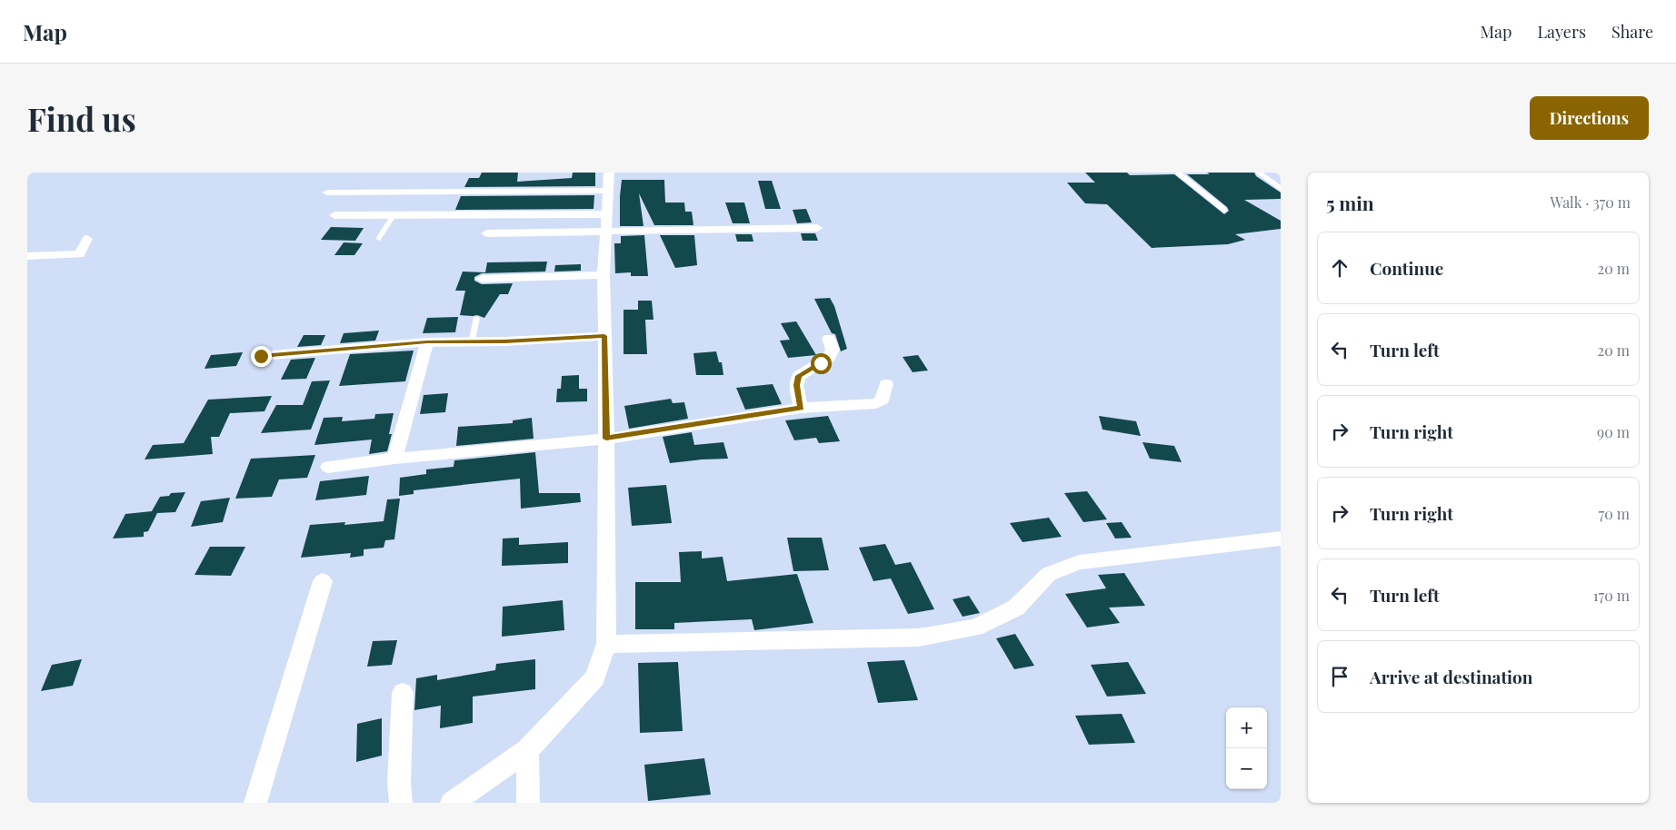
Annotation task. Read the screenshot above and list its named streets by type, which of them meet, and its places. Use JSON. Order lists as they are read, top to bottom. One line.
{"page":{"header":"Map","nav":["Map","Layers","Share"],"buttons":"Directions","title":"Find us","heading":["5 min","Walk · 370 m"],"list":[["Continue","20 m"],["Turn left","20 m"],["Turn right","90 m"],["Turn right","70 m"],["Turn left","170 m"],"Arrive at destination"],"map_buttons":["+","−"]}}
